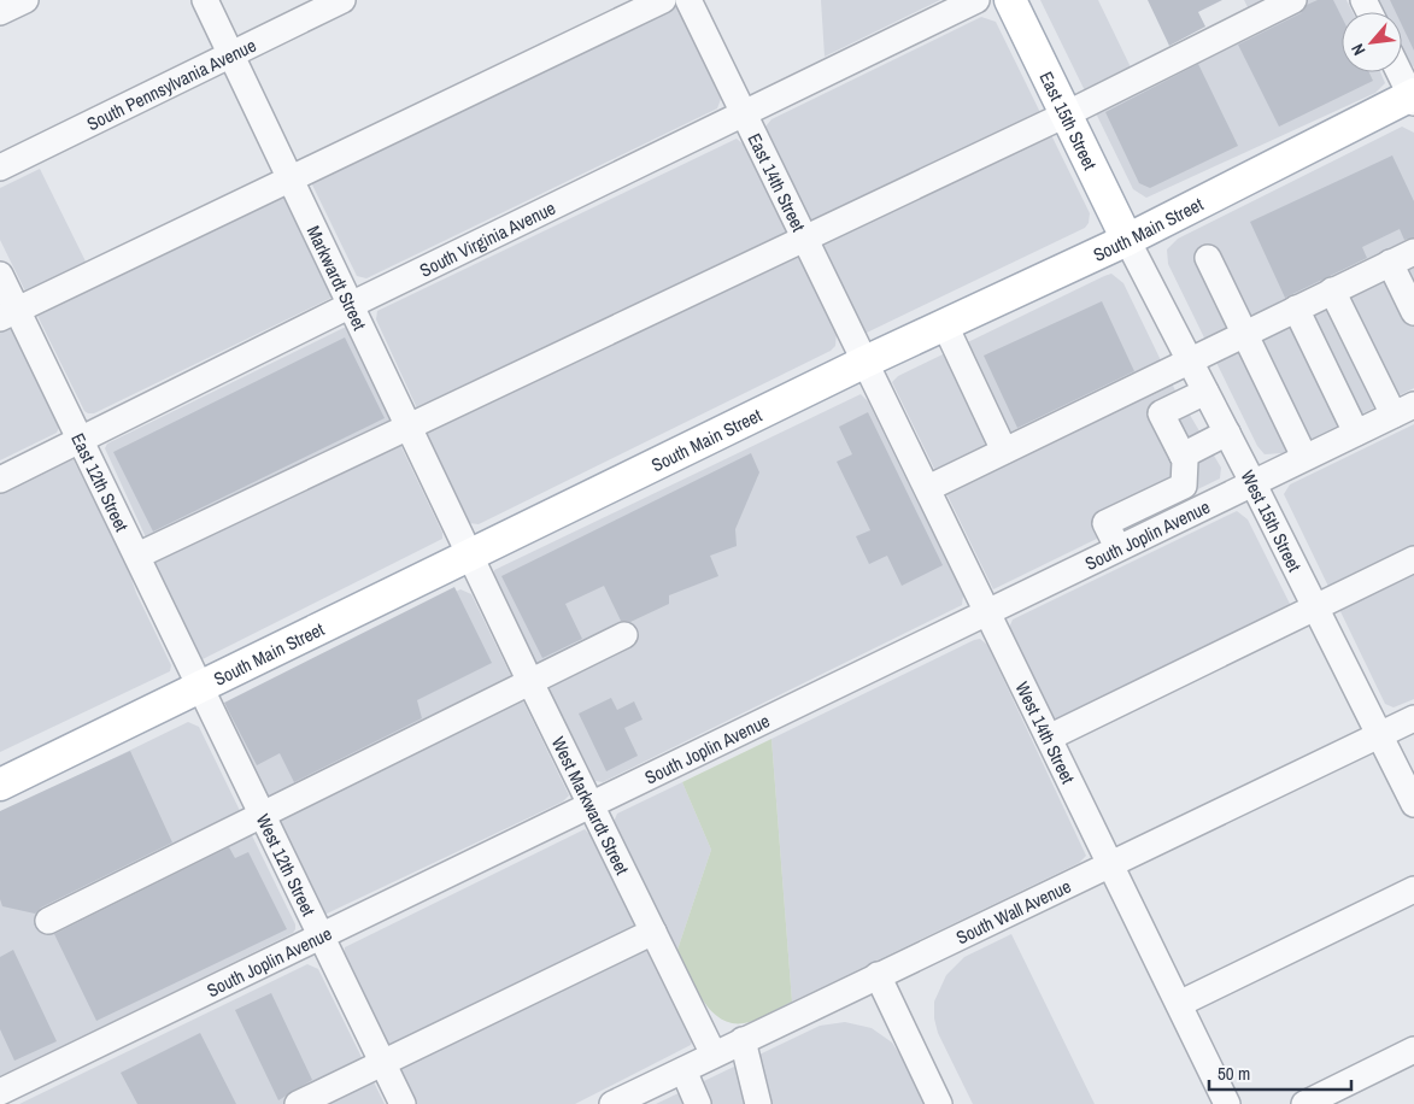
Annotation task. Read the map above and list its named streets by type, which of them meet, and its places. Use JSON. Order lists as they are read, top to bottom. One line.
{"streets":{"main road":["East 15th Street","South Main Street"],"street":["South Pennsylvania Avenue","East 14th Street","South Virginia Avenue","Markwardt Street","East 12th Street","West 15th Street","South Joplin Avenue","West 14th Street","West Markwardt Street","West 12th Street","South Wall Avenue"]},"crossings":[["South Pennsylvania Avenue","Markwardt Street"],["East 15th Street","South Main Street"],["East 15th Street","West 15th Street"],["East 14th Street","South Main Street"],["East 14th Street","South Virginia Avenue"],["East 14th Street","West 14th Street"],["South Main Street","Markwardt Street"],["South Main Street","East 12th Street"],["South Main Street","West 15th Street"],["South Main Street","West 14th Street"],["South Main Street","West Markwardt Street"],["South Main Street","West 12th Street"],["South Virginia Avenue","Markwardt Street"],["South Virginia Avenue","East 12th Street"],["Markwardt Street","West Markwardt Street"],["East 12th Street","West 12th Street"],["West 15th Street","South Joplin Avenue"],["West 15th Street","South Wall Avenue"],["South Joplin Avenue","West 14th Street"],["South Joplin Avenue","West Markwardt Street"],["South Joplin Avenue","West 12th Street"],["West 14th Street","South Wall Avenue"],["West Markwardt Street","South Wall Avenue"]],"scale_bar":"50 m","north":"bottom left"}
